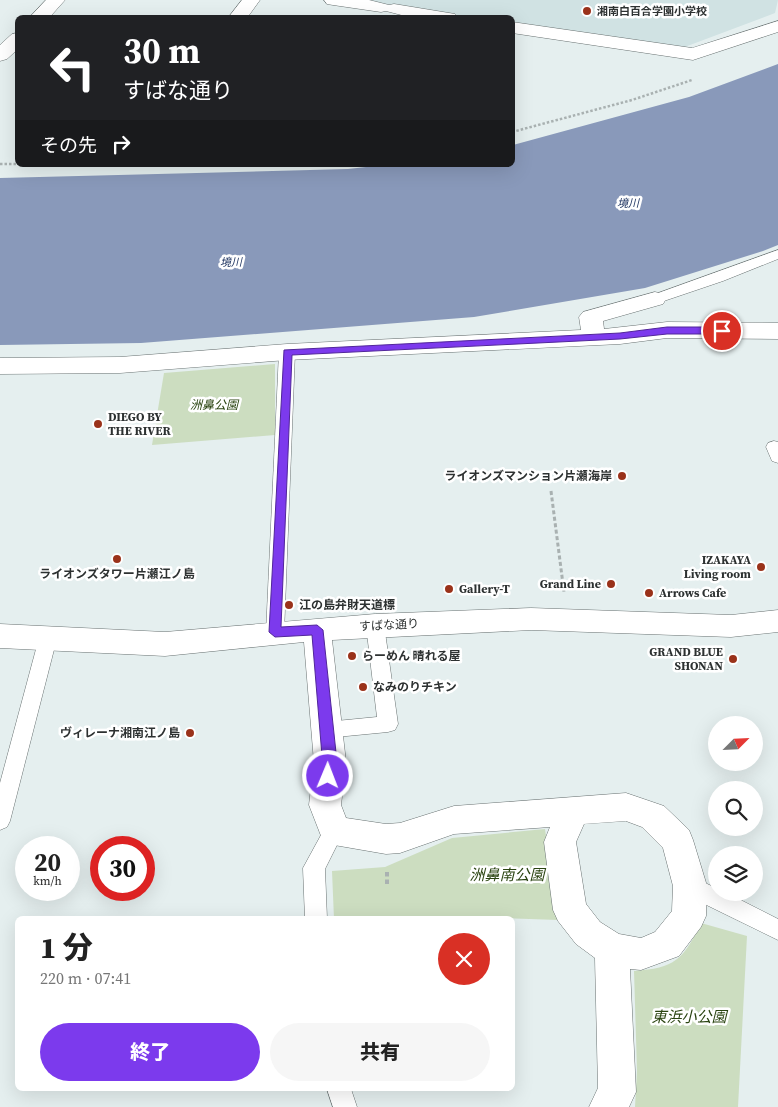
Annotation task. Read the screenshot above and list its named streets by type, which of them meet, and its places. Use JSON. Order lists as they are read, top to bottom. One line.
{"streets":{"street":["すばな通り"]},"water":["境川"],"parks":["洲鼻公園","洲鼻南公園","東浜小公園"],"places":["湘南白百合学園小学校","DIEGO BY THE RIVER","ライオンズマンション片瀬海岸","ライオンズタワー片瀬江ノ島","IZAKAYA Living room","Grand Line","Gallery-T","Arrows Cafe","江の島弁財天道標","らーめん 晴れる屋","GRAND BLUE SHONAN","なみのりチキン","ヴィレーナ湘南江ノ島"],"north":"top right","page":{"turn":["30 m","すばな通り"],"then":"その先","speed":"20 km/h","limit":"30","heading":["1 分","220 m · 07:41"],"buttons":["終了","共有"]}}
